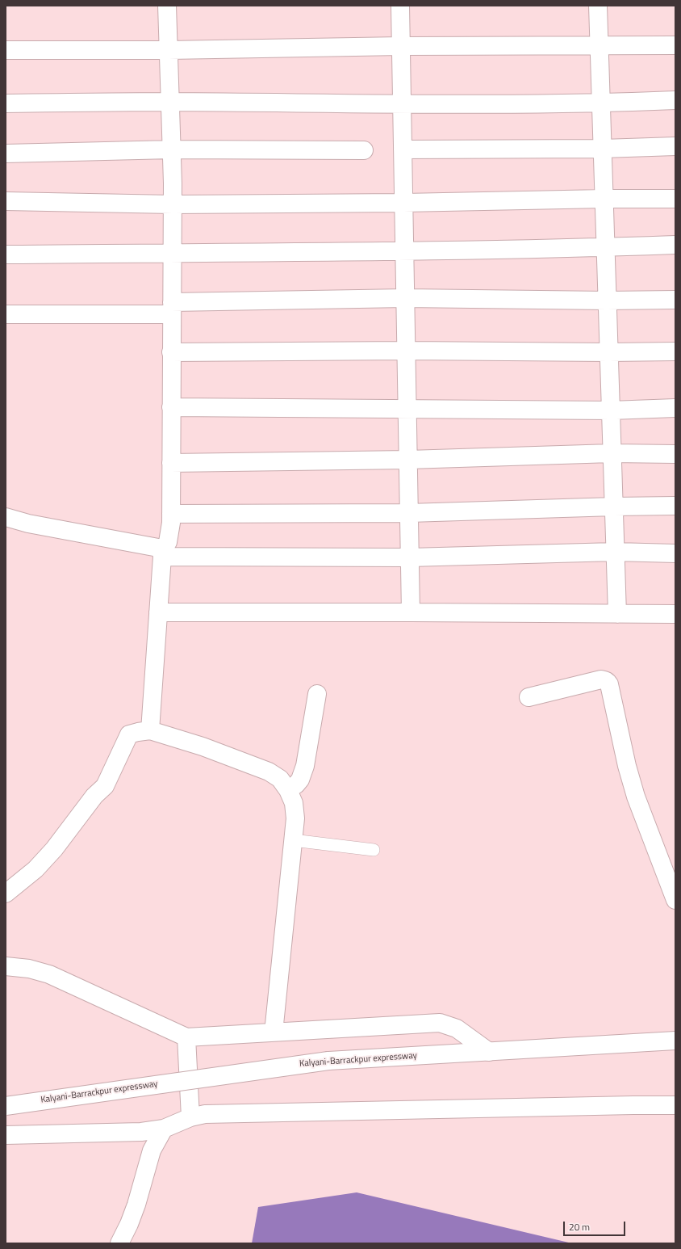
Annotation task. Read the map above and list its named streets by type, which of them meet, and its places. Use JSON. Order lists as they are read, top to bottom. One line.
{"streets":{"main road":["Kalyani-Barrackpur expressway"]},"scale_bar":"20 m"}
